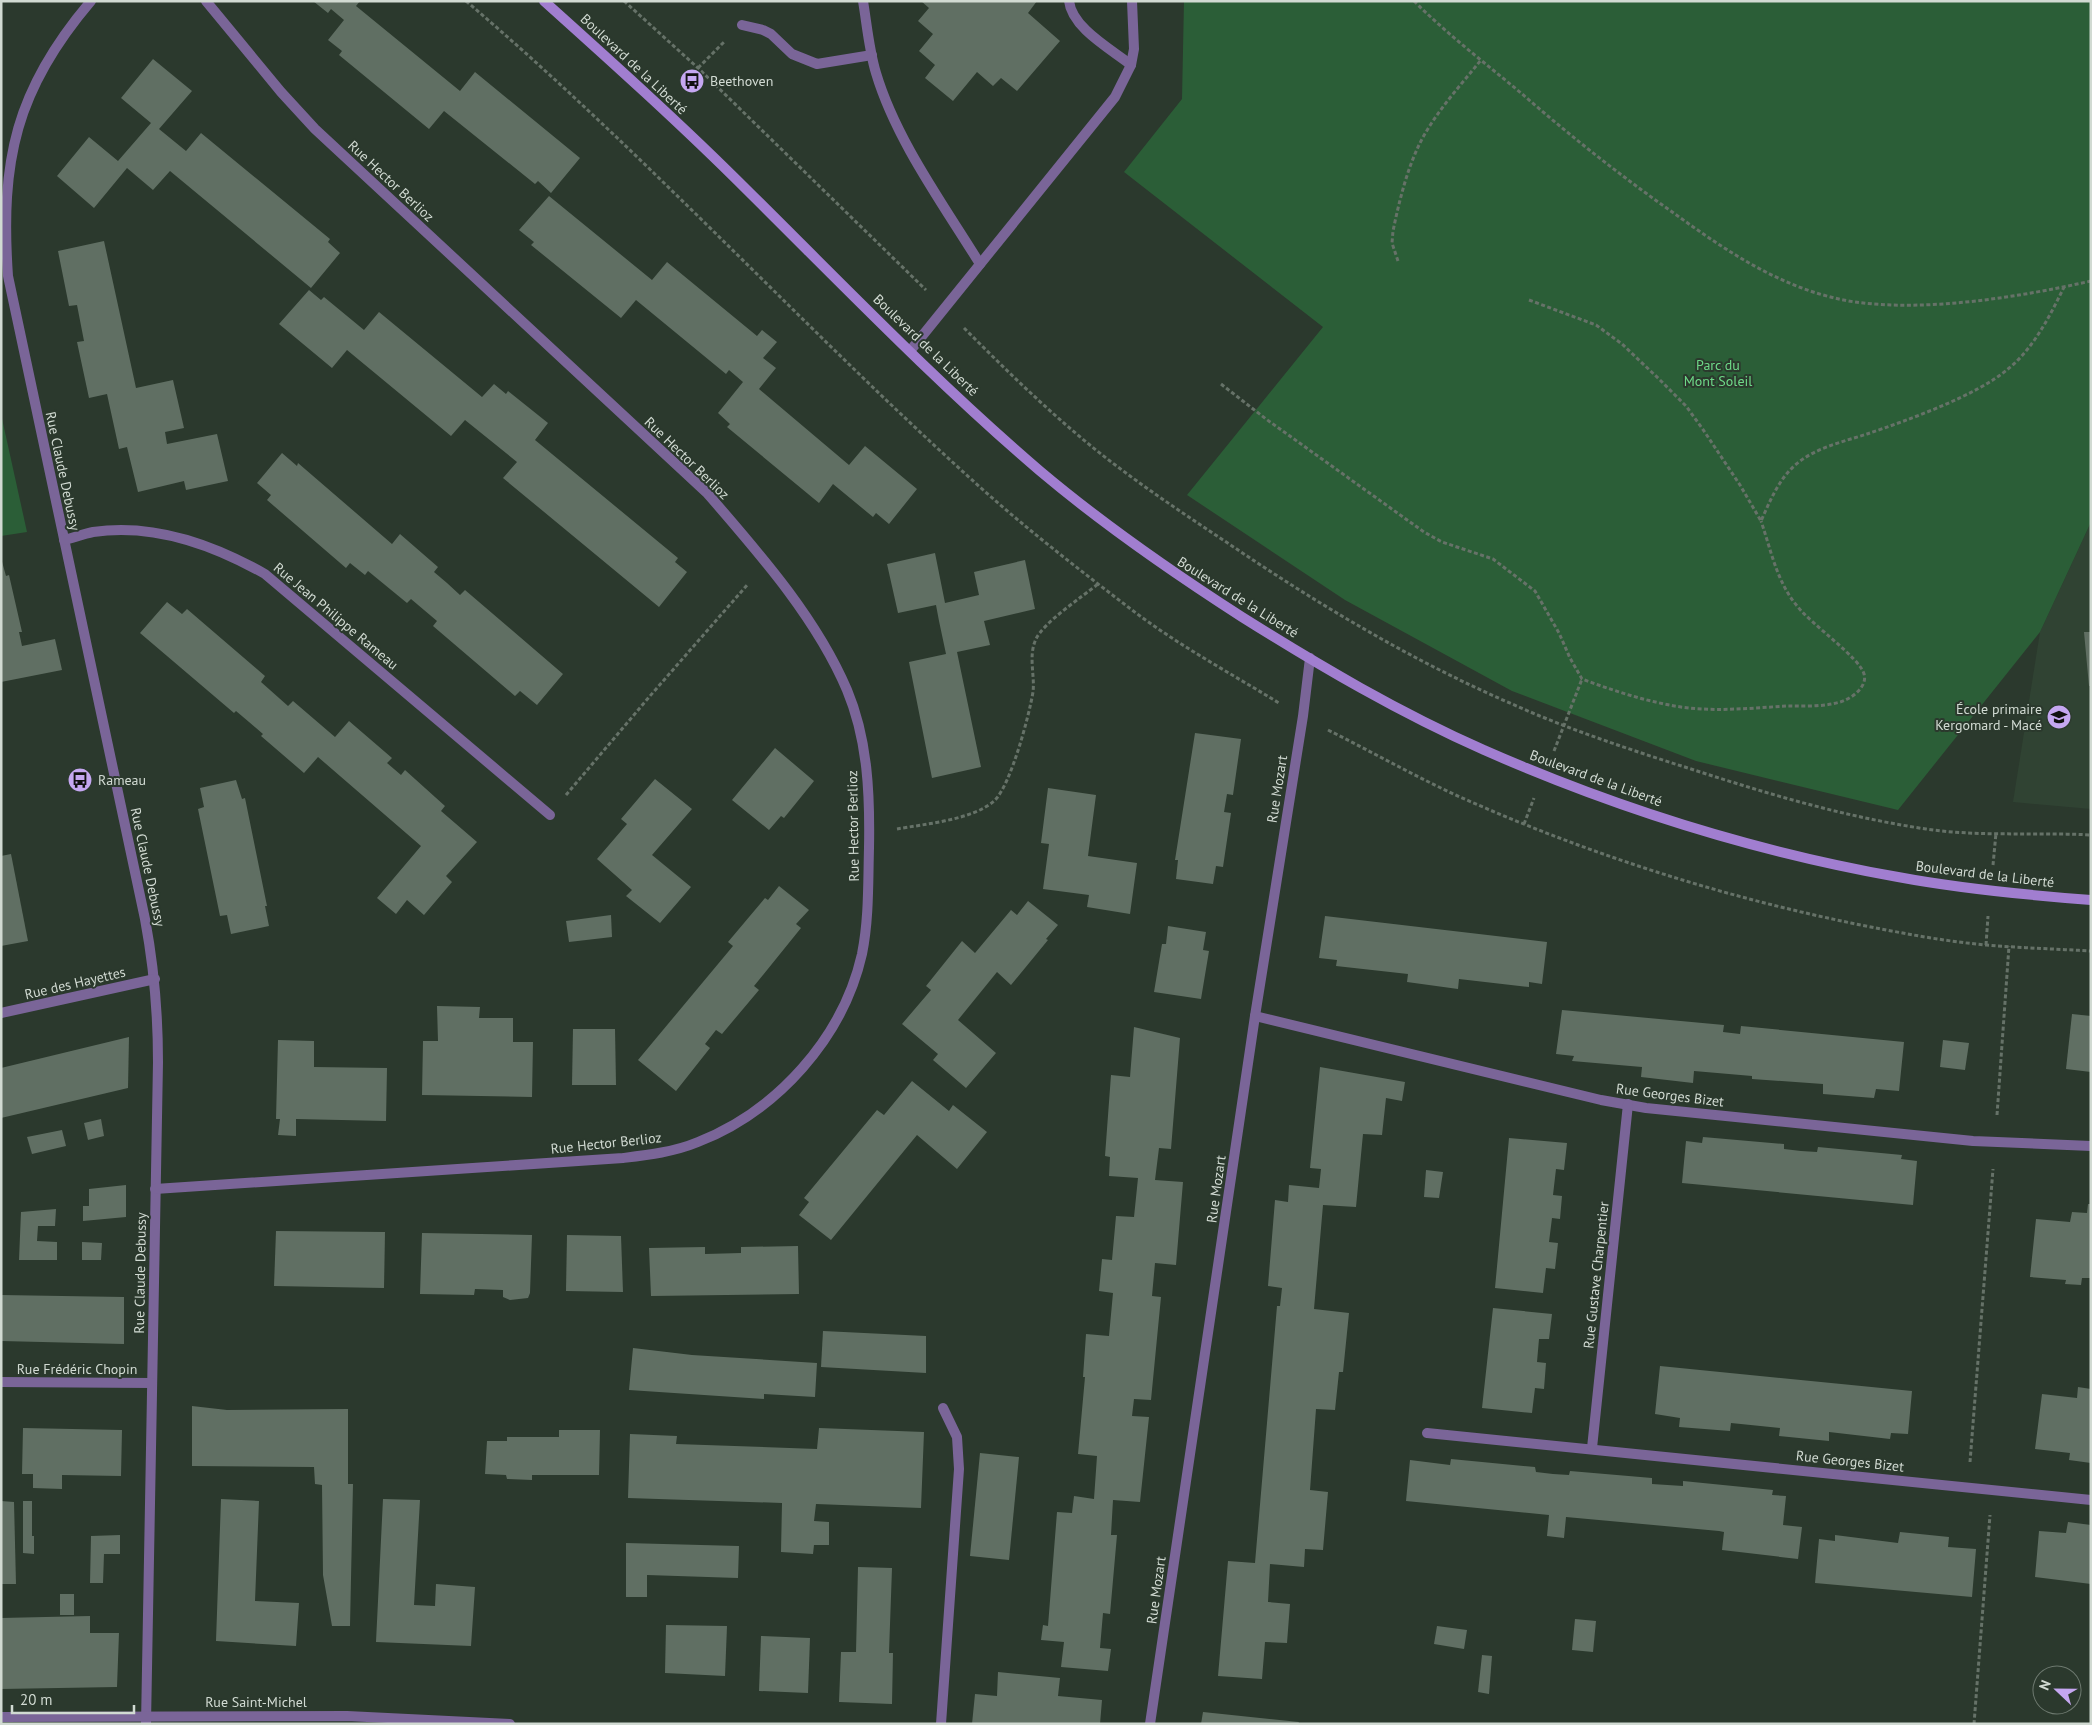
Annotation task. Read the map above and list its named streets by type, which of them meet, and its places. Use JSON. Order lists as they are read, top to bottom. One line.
{"streets":{"main road":["Boulevard de la Liberté"],"street":["Rue Hector Berlioz","Rue Claude Debussy","Rue Jean Philippe Rameau","Rue Mozart","Rue des Hayettes","Rue Georges Bizet","Rue Gustave Charpentier","Rue Frédéric Chopin","Rue Saint-Michel"]},"crossings":[["Boulevard de la Liberté","Rue Mozart"],["Rue Hector Berlioz","Rue Claude Debussy"],["Rue Claude Debussy","Rue Jean Philippe Rameau"],["Rue Claude Debussy","Rue des Hayettes"],["Rue Claude Debussy","Rue Frédéric Chopin"],["Rue Claude Debussy","Rue Saint-Michel"],["Rue Mozart","Rue Georges Bizet"],["Rue Georges Bizet","Rue Gustave Charpentier"]],"parks":["Parc du Mont Soleil"],"places":{"bus stop":["Beethoven","Rameau"],"school or university":["École primaire Kergomard - Macé"]},"scale_bar":"20 m","north":"left"}
